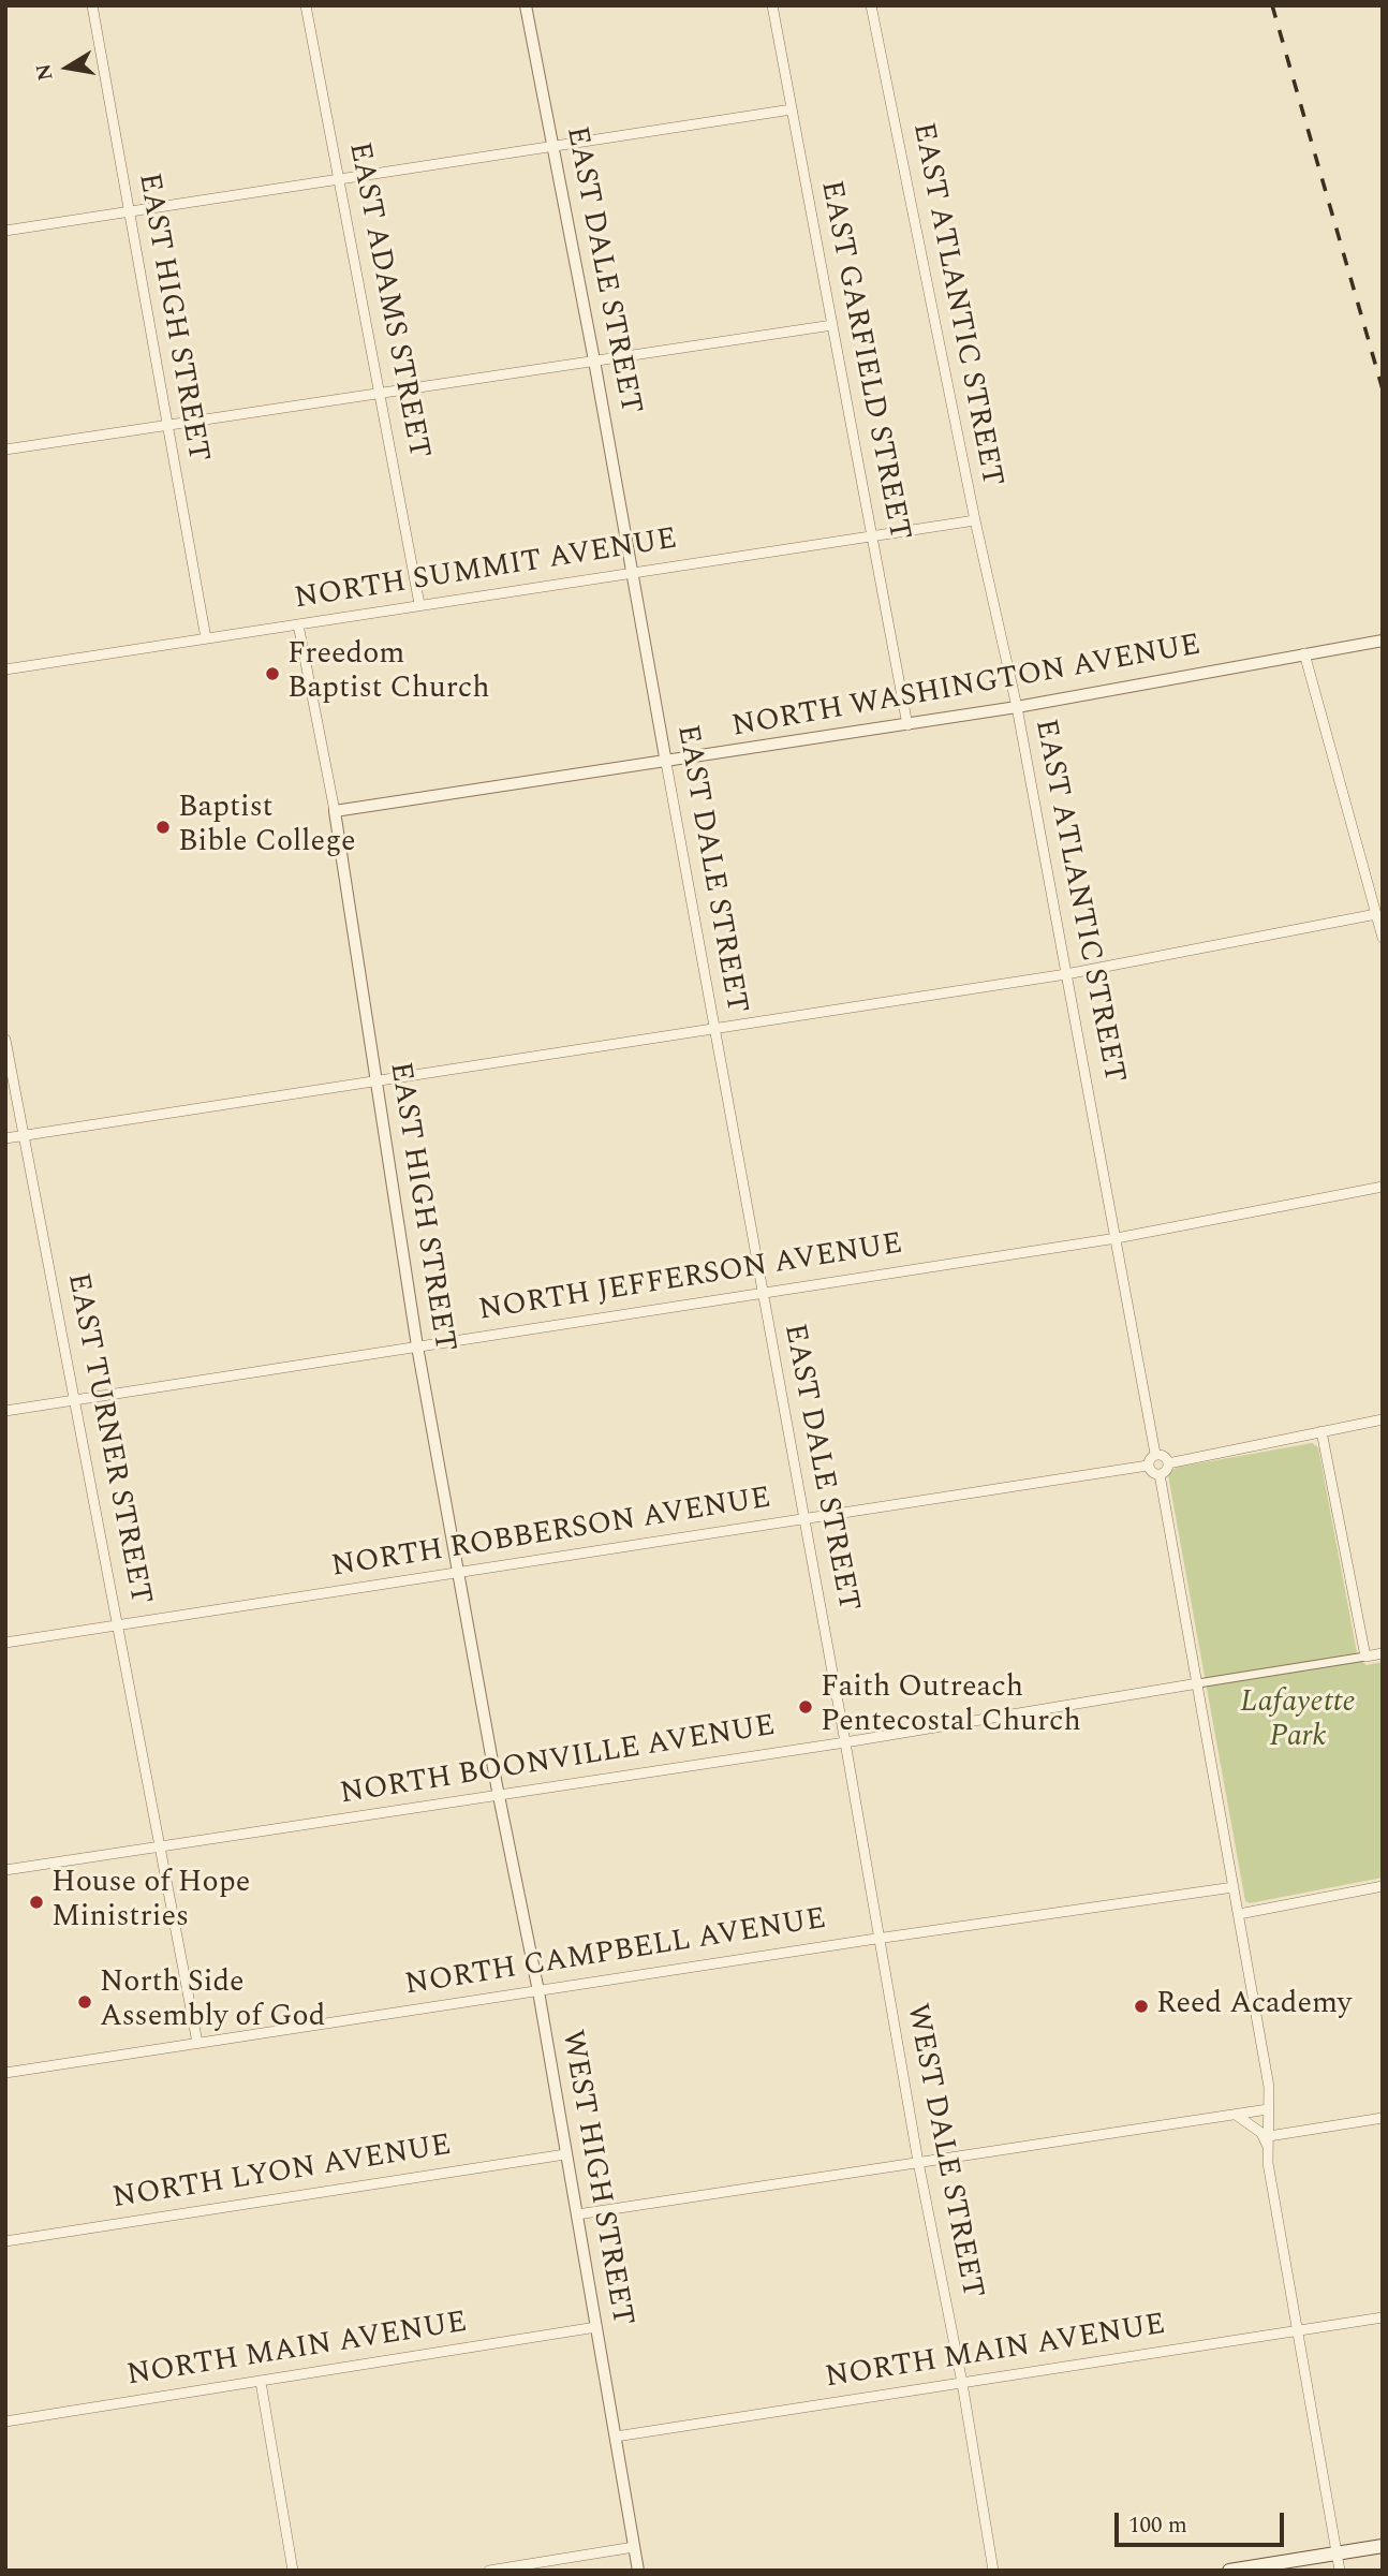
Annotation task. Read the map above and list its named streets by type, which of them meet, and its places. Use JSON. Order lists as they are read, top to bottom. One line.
{"streets":{"street":["EAST DALE STREET","EAST ADAMS STREET","EAST ATLANTIC STREET","EAST HIGH STREET","EAST GARFIELD STREET","NORTH SUMMIT AVENUE","NORTH WASHINGTON AVENUE","NORTH JEFFERSON AVENUE","EAST TURNER STREET","NORTH ROBBERSON AVENUE","NORTH BOONVILLE AVENUE","NORTH CAMPBELL AVENUE","WEST DALE STREET","NORTH LYON AVENUE","WEST HIGH STREET","NORTH MAIN AVENUE"]},"crossings":[["EAST DALE STREET","NORTH SUMMIT AVENUE"],["EAST DALE STREET","NORTH WASHINGTON AVENUE"],["EAST DALE STREET","NORTH JEFFERSON AVENUE"],["EAST DALE STREET","NORTH ROBBERSON AVENUE"],["EAST DALE STREET","NORTH BOONVILLE AVENUE"],["EAST DALE STREET","WEST DALE STREET"],["EAST ADAMS STREET","NORTH SUMMIT AVENUE"],["EAST ATLANTIC STREET","NORTH SUMMIT AVENUE"],["EAST ATLANTIC STREET","NORTH WASHINGTON AVENUE"],["EAST ATLANTIC STREET","NORTH JEFFERSON AVENUE"],["EAST ATLANTIC STREET","NORTH ROBBERSON AVENUE"],["EAST HIGH STREET","NORTH SUMMIT AVENUE"],["EAST HIGH STREET","NORTH WASHINGTON AVENUE"],["EAST HIGH STREET","NORTH JEFFERSON AVENUE"],["EAST HIGH STREET","NORTH ROBBERSON AVENUE"],["EAST HIGH STREET","NORTH BOONVILLE AVENUE"],["EAST HIGH STREET","WEST HIGH STREET"],["EAST GARFIELD STREET","NORTH SUMMIT AVENUE"],["EAST GARFIELD STREET","NORTH WASHINGTON AVENUE"],["NORTH JEFFERSON AVENUE","EAST TURNER STREET"],["EAST TURNER STREET","NORTH ROBBERSON AVENUE"],["EAST TURNER STREET","NORTH BOONVILLE AVENUE"],["EAST TURNER STREET","NORTH CAMPBELL AVENUE"],["NORTH BOONVILLE AVENUE","WEST DALE STREET"],["NORTH BOONVILLE AVENUE","WEST HIGH STREET"],["NORTH CAMPBELL AVENUE","WEST DALE STREET"],["NORTH CAMPBELL AVENUE","WEST HIGH STREET"],["WEST DALE STREET","NORTH MAIN AVENUE"],["NORTH LYON AVENUE","WEST HIGH STREET"],["WEST HIGH STREET","NORTH MAIN AVENUE"]],"parks":["Lafayette Park"],"places":["Freedom Baptist Church","Baptist Bible College","Faith Outreach Pentecostal Church","House of Hope Ministries","North Side Assembly of God","Reed Academy"],"scale_bar":"100 m","north":"left"}
